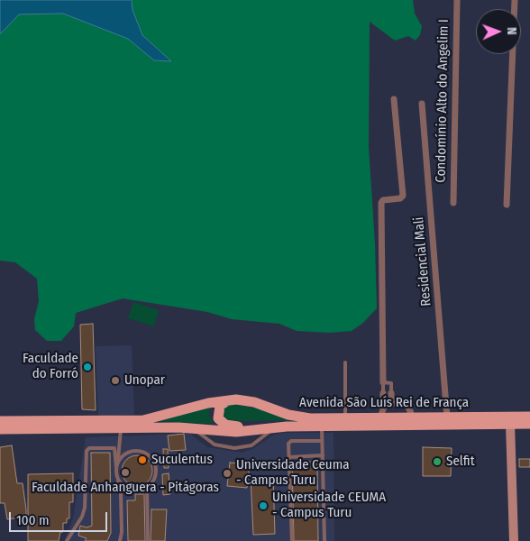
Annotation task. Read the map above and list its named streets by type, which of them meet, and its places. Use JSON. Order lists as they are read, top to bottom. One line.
{"streets":{"main road":["Avenida São Luís Rei de França"],"street":["Condomínio Alto do Angelim I","Residencial Mali"]},"crossings":[["Residencial Mali","Avenida São Luís Rei de França"]],"places":["Faculdade do Forró","Unopar","Suculentus","Selfit","Faculdade Anhanguera - Pitágoras","Universidade Ceuma - Campus Turu","Universidade CEUMA - Campus Turu"],"scale_bar":"100 m","north":"right"}
